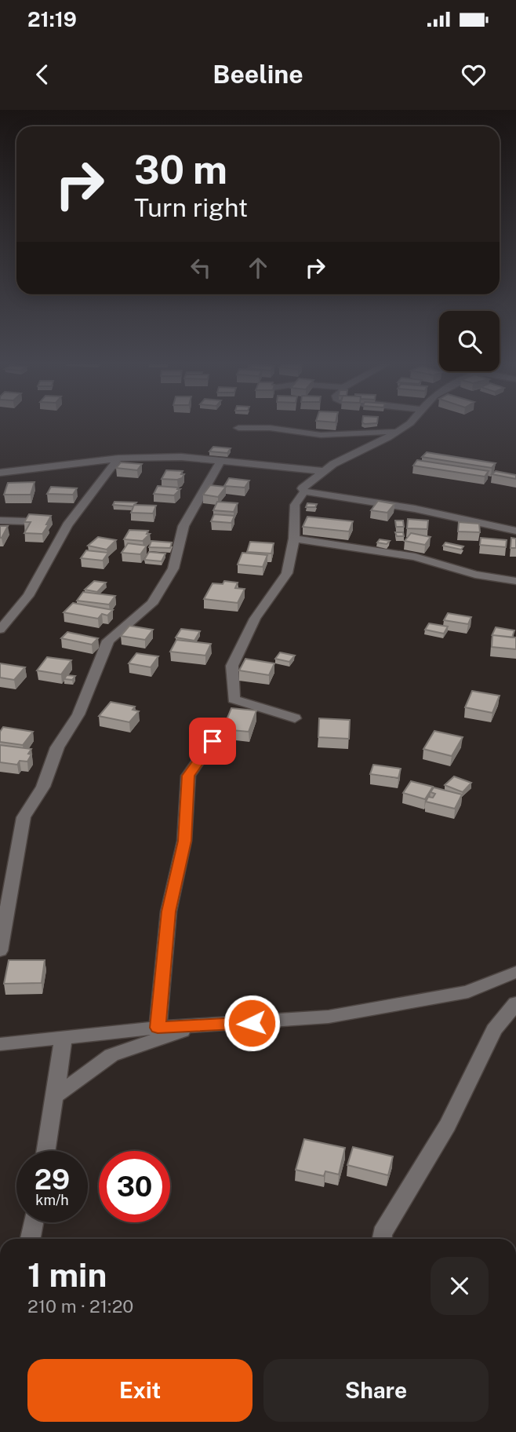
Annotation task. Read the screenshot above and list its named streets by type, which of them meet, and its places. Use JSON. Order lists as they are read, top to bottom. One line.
{"page":{"status":"21:19","header":"Beeline","turn":["30 m","Turn right"],"speed":"29 km/h","limit":"30","heading":["1 min","210 m · 21:20"],"buttons":["Exit","Share"]}}
